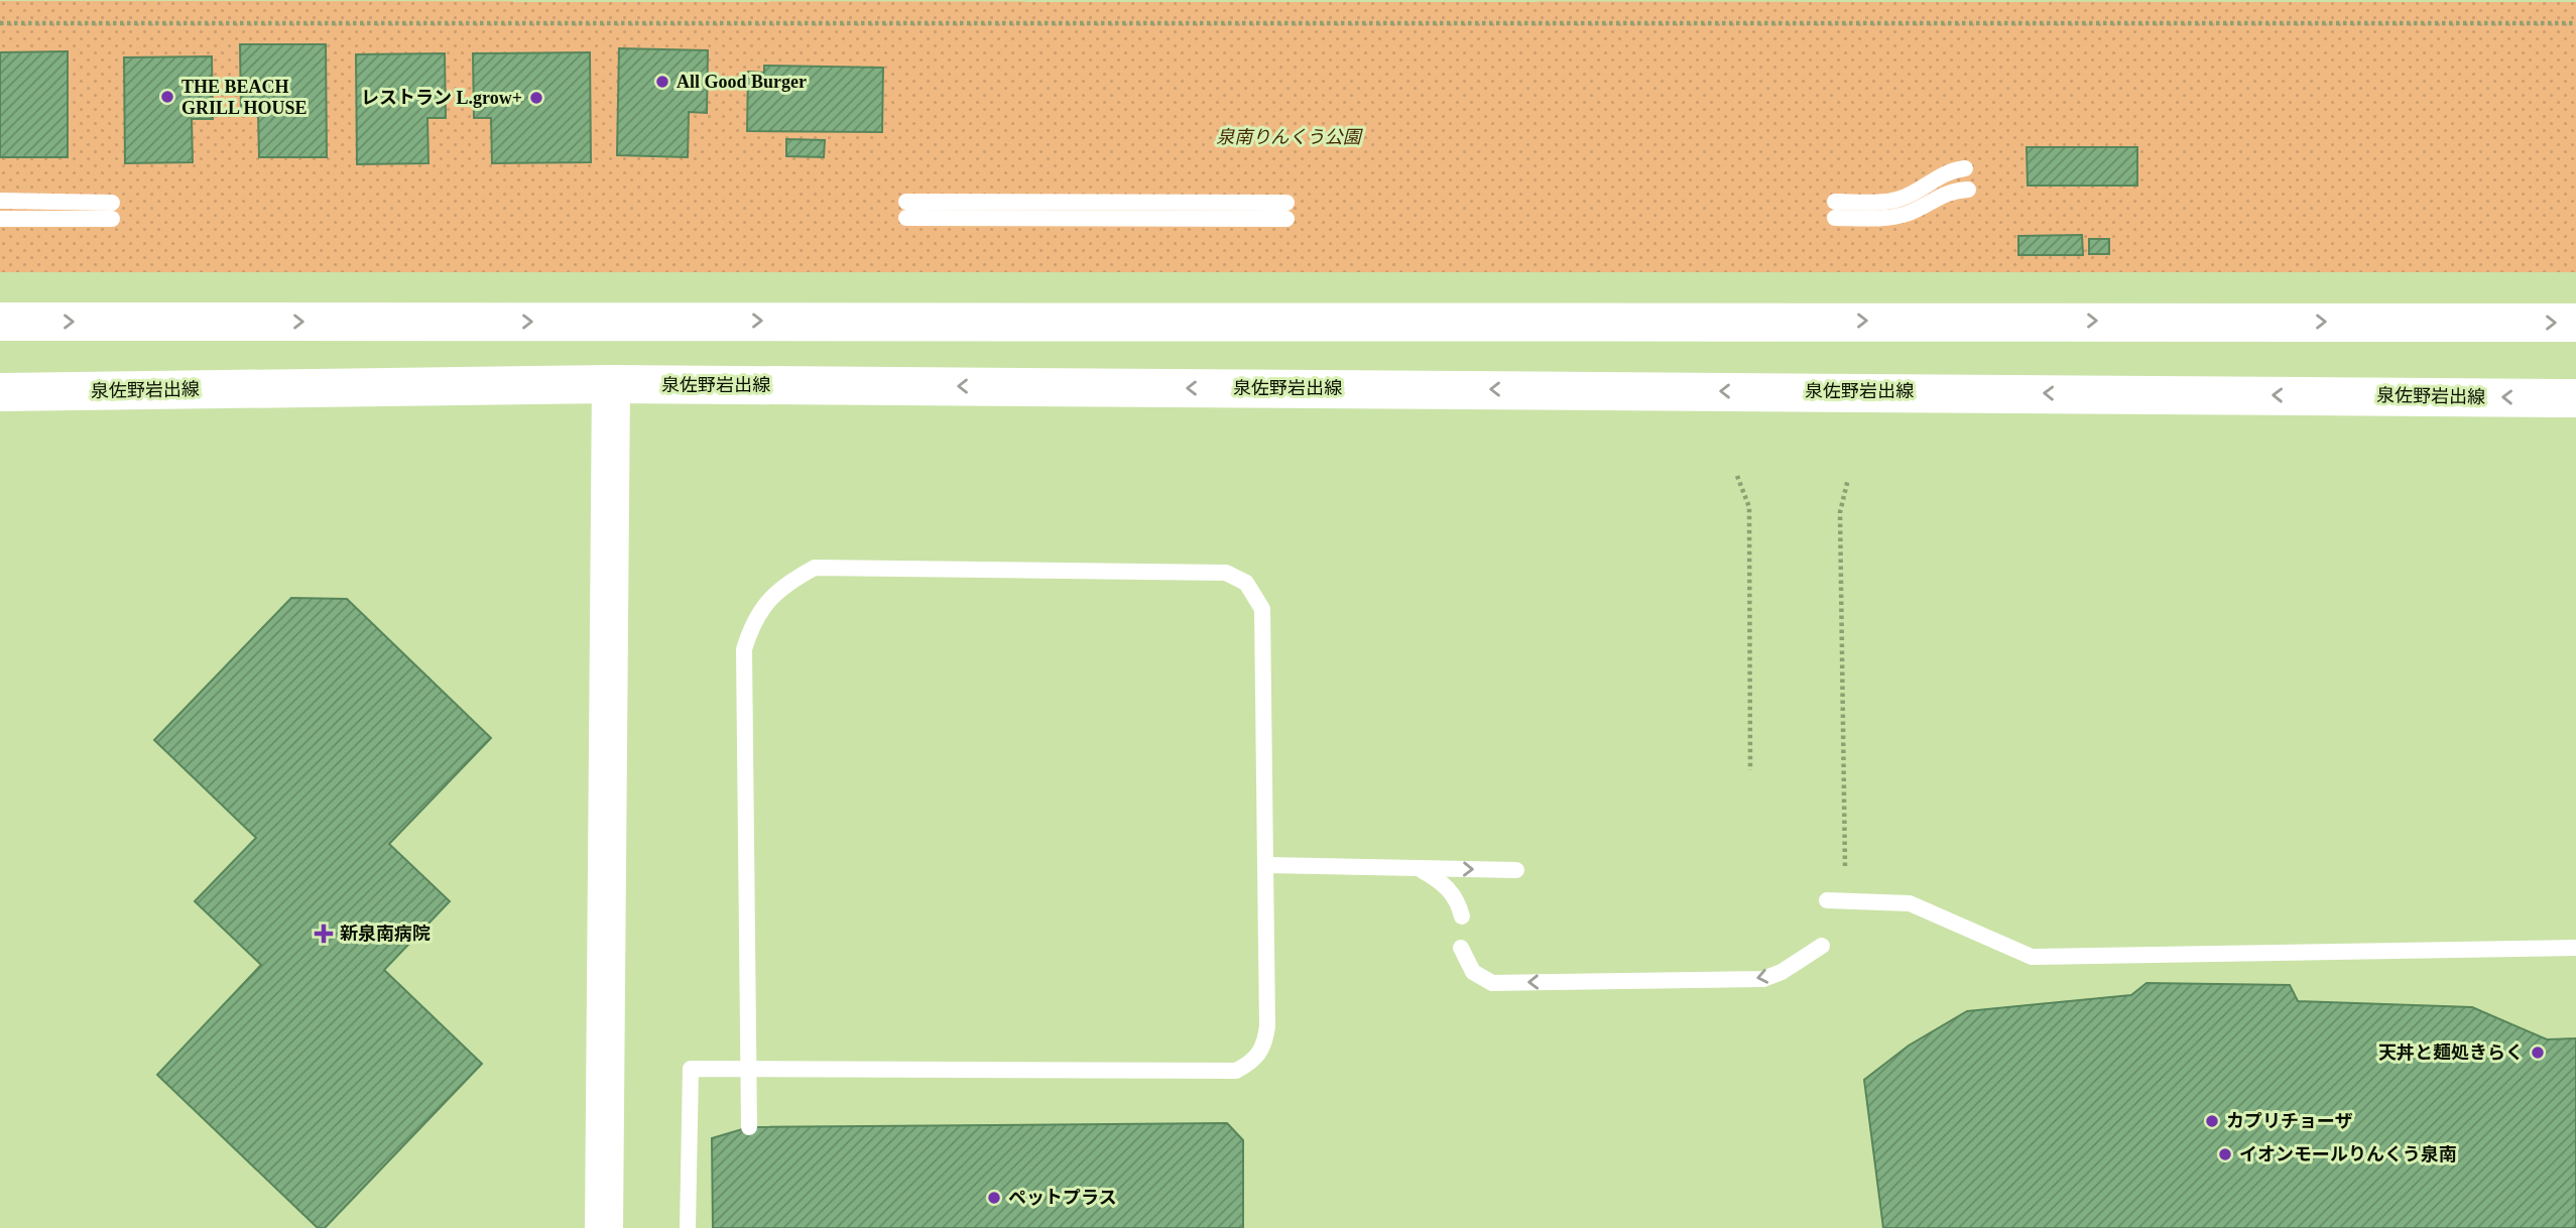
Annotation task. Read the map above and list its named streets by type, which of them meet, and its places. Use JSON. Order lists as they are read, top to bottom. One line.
{"streets":{"main road":["泉佐野岩出線"]},"parks":["泉南りんくう公園"],"places":{"other":["All Good Burger","THE BEACH GRILL HOUSE","レストラン L.grow+","天丼と麺処きらく","カプリチョーザ","イオンモールりんくう泉南","ペットプラス"],"health":["新泉南病院"]}}
